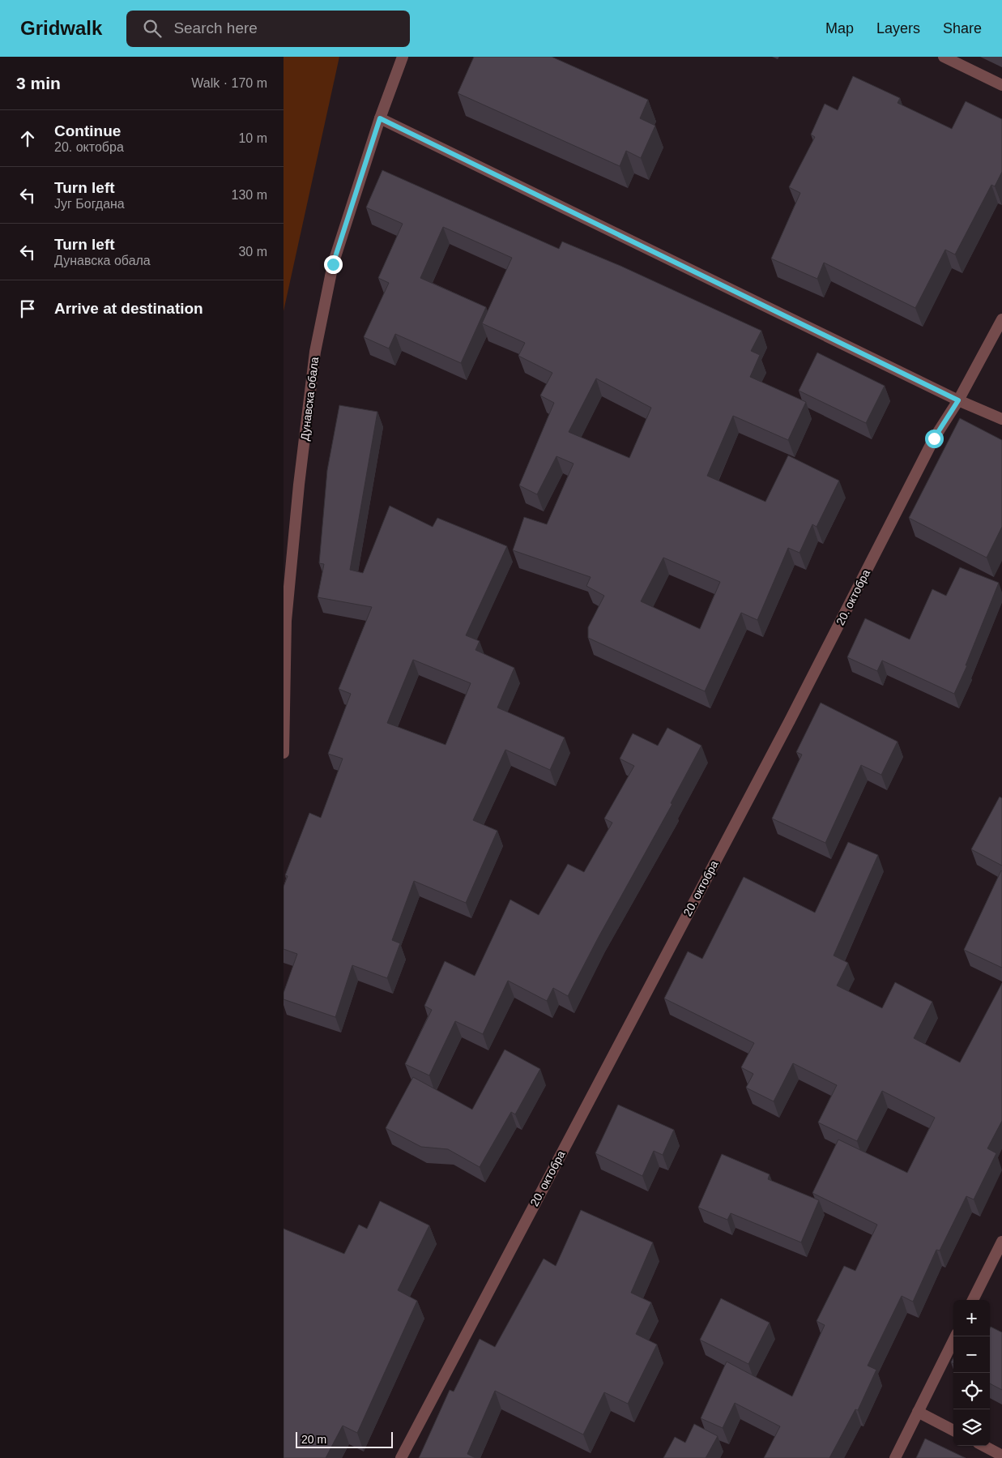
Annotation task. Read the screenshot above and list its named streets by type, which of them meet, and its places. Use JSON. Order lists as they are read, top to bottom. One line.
{"streets":{"street":["Дунавска обала","20. октобра"]},"scale_bar":"20 m","page":{"header":"Gridwalk","search":"Search here","nav":["Map","Layers","Share"],"heading":["3 min","Walk · 170 m"],"list":[["Continue","20. октобра","10 m"],["Turn left","Југ Богдана","130 m"],["Turn left","Дунавска обала","30 m"],"Arrive at destination"],"map_buttons":["+","−"],"scale":"20 m"}}
